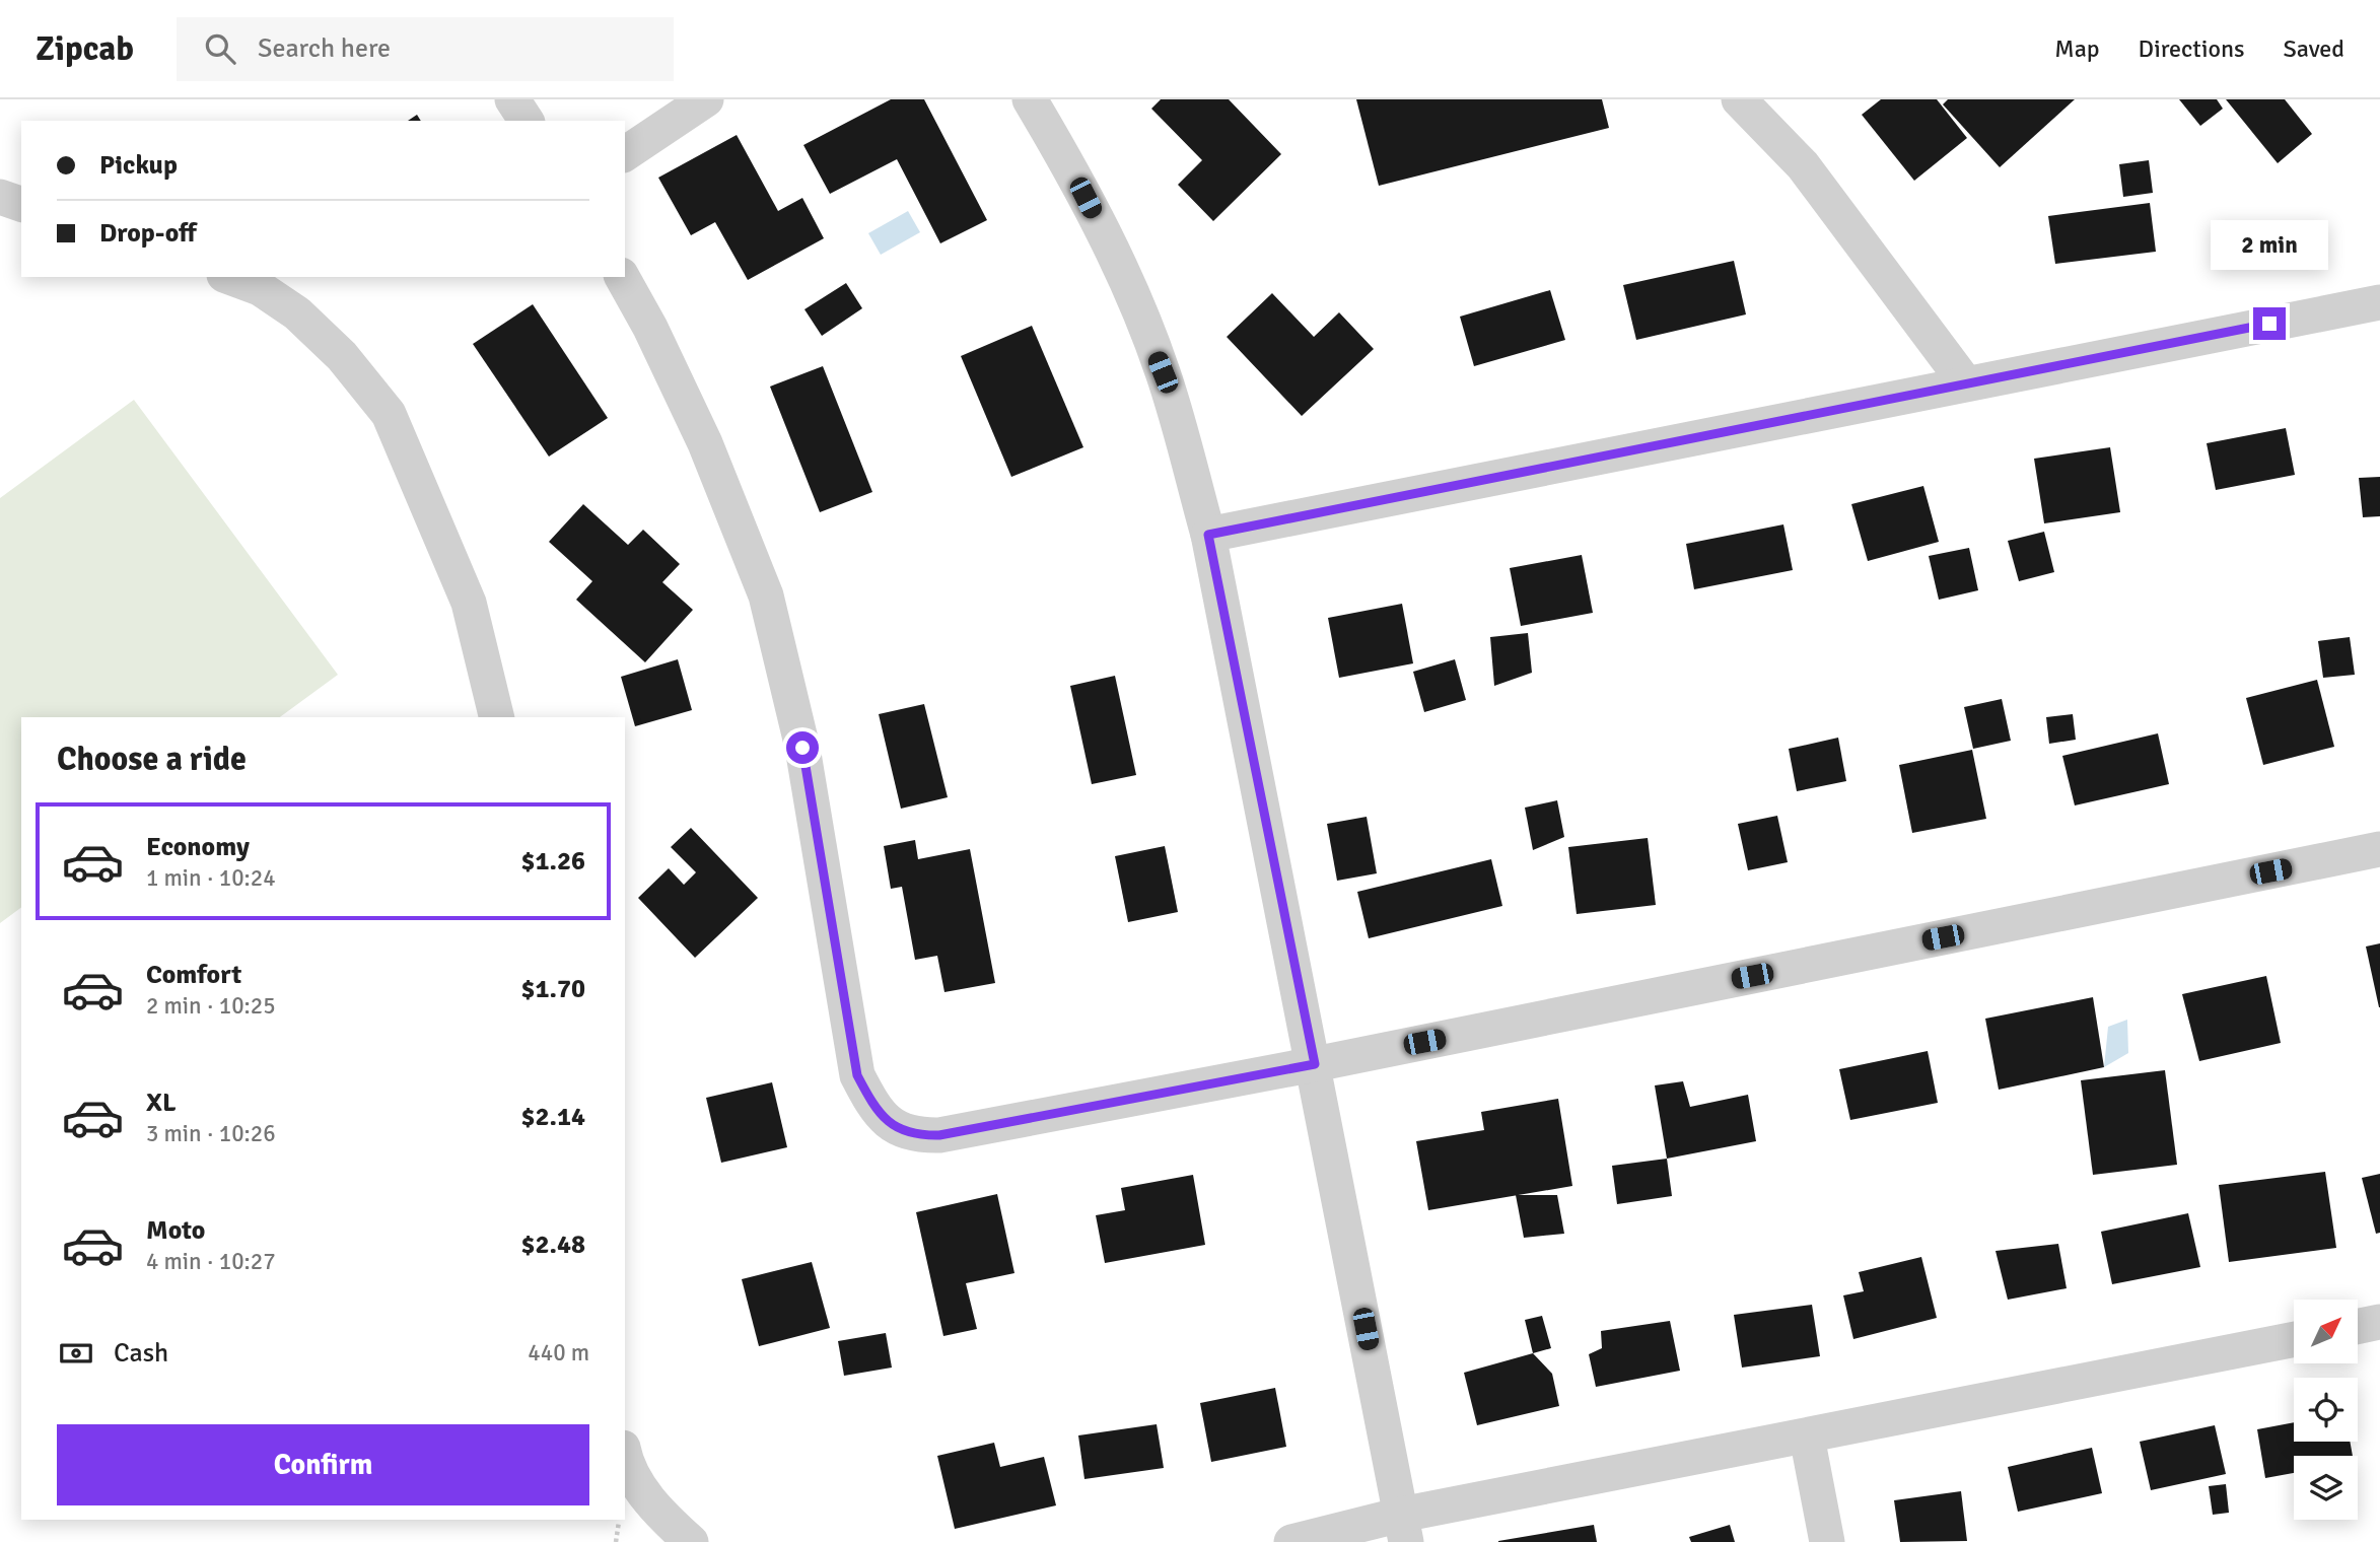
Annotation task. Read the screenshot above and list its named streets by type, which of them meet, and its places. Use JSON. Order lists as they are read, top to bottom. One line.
{"north":"top right","page":{"header":"Zipcab","search":"Search here","nav":["Map","Directions","Saved"],"banner":["Pickup","Drop-off"],"bubble":"2 min","heading":"Choose a ride","list":[{"name":"Economy","note":"1 min · 10:24","value":"$1.26"},{"name":"Comfort","note":"2 min · 10:25","value":"$1.70"},{"name":"XL","note":"3 min · 10:26","value":"$2.14"},{"name":"Moto","note":"4 min · 10:27","value":"$2.48"}],"pay":["Cash","440 m"],"buttons":"Confirm"}}
